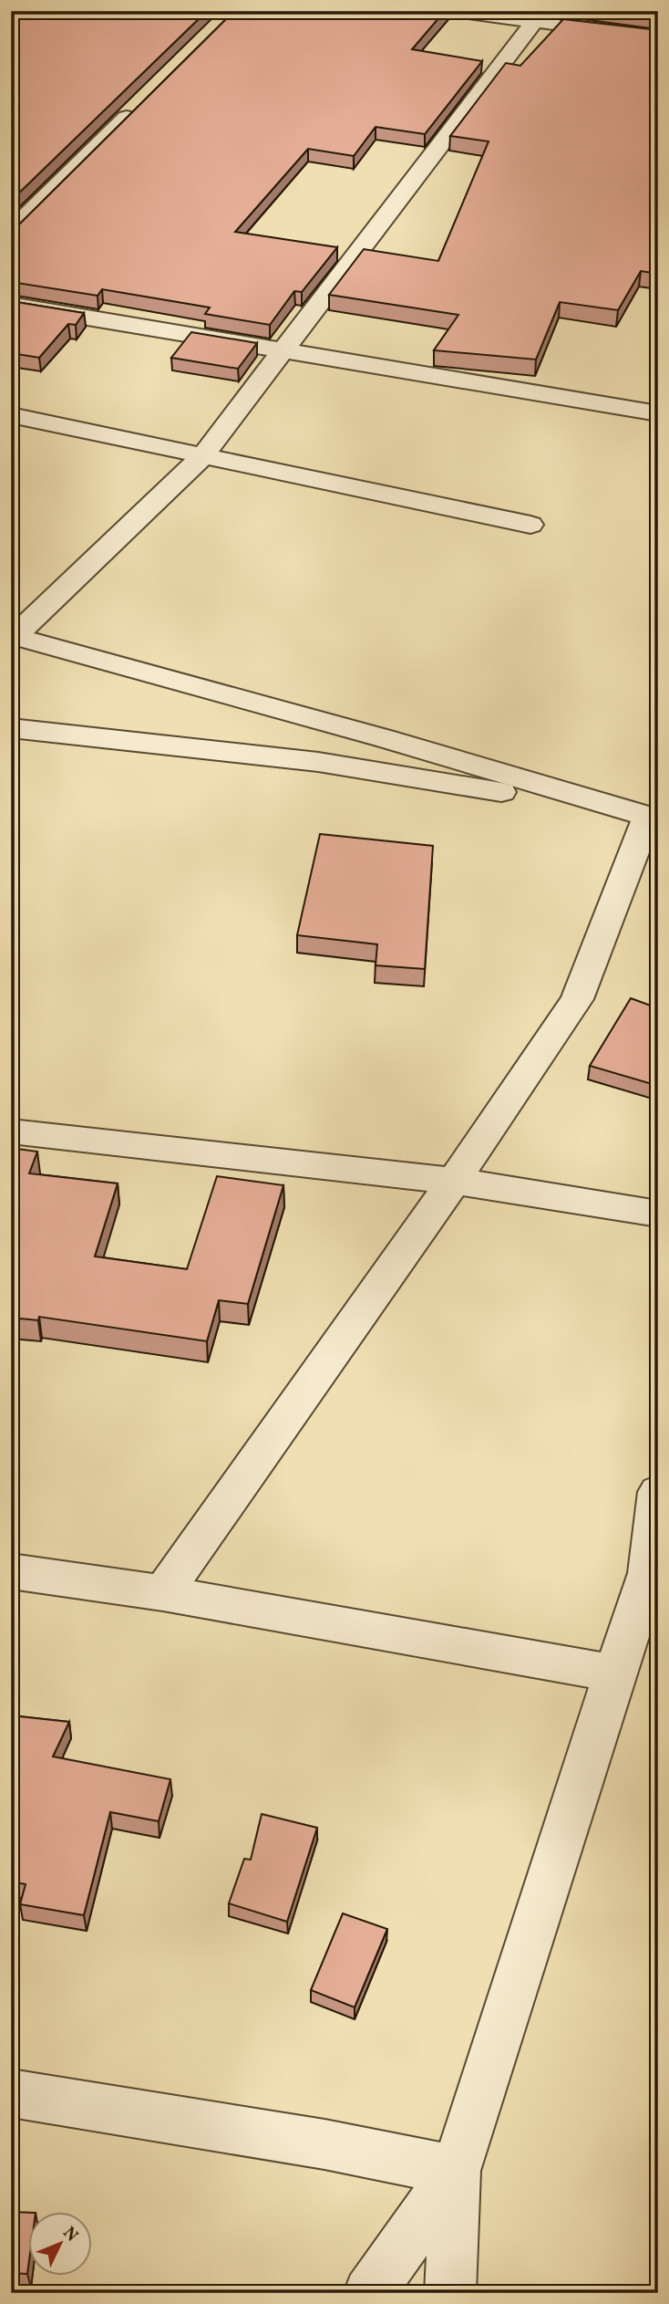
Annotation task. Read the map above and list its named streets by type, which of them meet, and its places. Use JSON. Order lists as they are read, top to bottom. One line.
{"north":"top right"}
